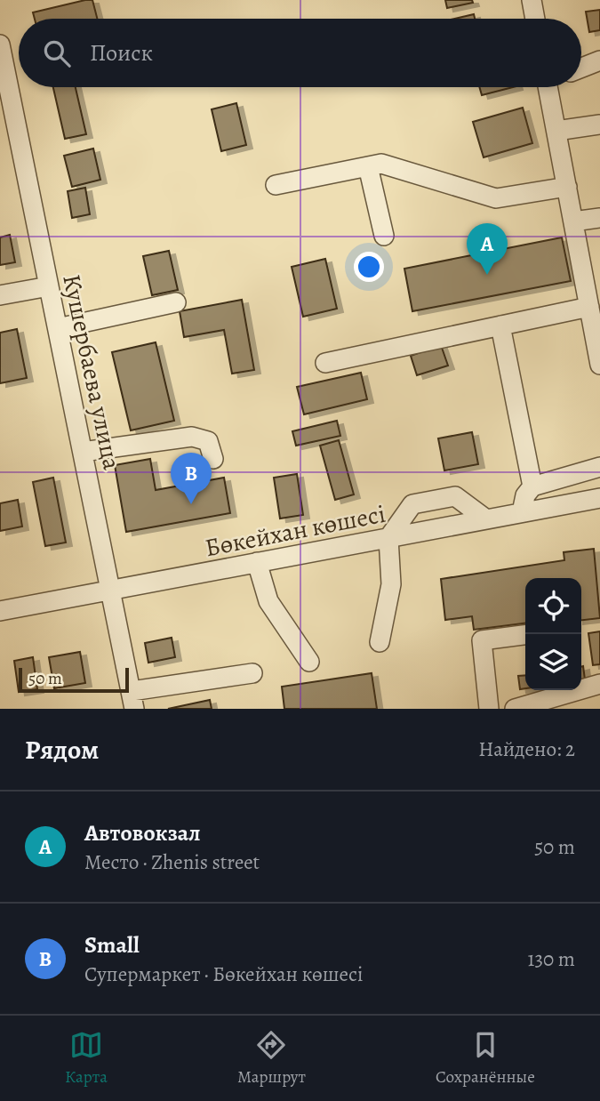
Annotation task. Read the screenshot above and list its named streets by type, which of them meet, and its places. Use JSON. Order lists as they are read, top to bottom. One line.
{"streets":{"street":["Кушербаева улица","Бөкейхан көшесі"]},"crossings":[["Кушербаева улица","Бөкейхан көшесі"]],"scale_bar":"50 m","page":{"search":"Поиск","pins":["A","B"],"scale":"50 m","heading":["Рядом","Найдено: 2"],"list":[{"mark":"A","name":"Автовокзал","note":"Место · Zhenis street","value":"50 m"},{"mark":"B","name":"Small","note":"Супермаркет · Бөкейхан көшесі","value":"130 m"}],"nav":["Карта","Маршрут","Сохранённые"]}}
